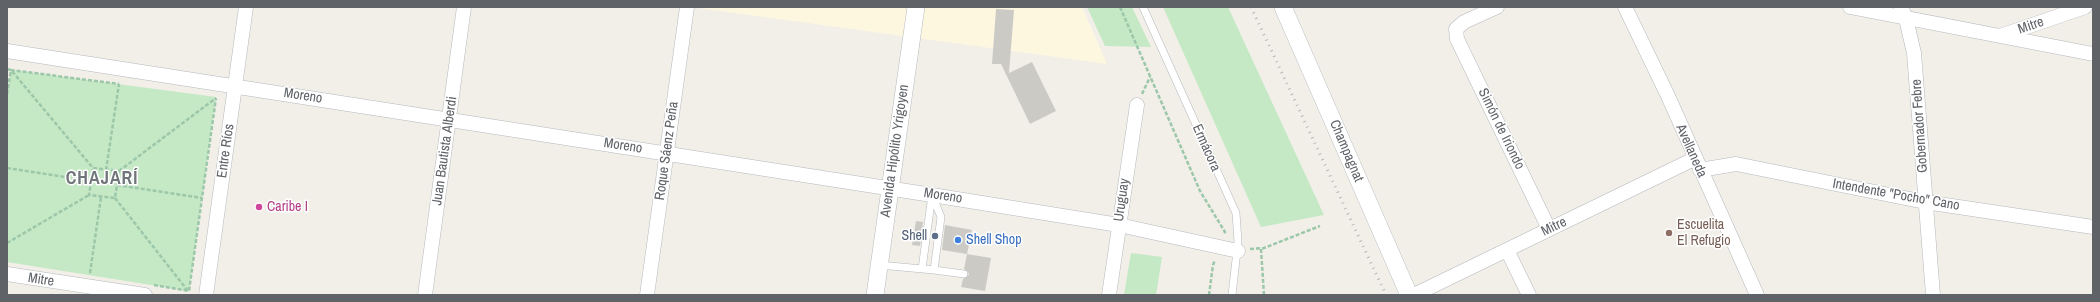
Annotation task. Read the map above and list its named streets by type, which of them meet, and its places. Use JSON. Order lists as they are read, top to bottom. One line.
{"streets":{"street":["Mitre","Moreno","Gobernador Febre","Simón de Iriondo","Entre Ríos","Juan Bautista Alberdi","Roque Sáenz Peña","Avenida Hipólito Yrigoyen","Champagnat","Avellaneda","Intendente \"Pocho\" Cano","Uruguay"],"lane":["Ermácora"]},"crossings":[["Mitre","Simón de Iriondo"],["Mitre","Avellaneda"],["Mitre","Intendente \"Pocho\" Cano"],["Moreno","Ermácora"],["Moreno","Entre Ríos"],["Moreno","Juan Bautista Alberdi"],["Moreno","Roque Sáenz Peña"],["Moreno","Avenida Hipólito Yrigoyen"],["Moreno","Uruguay"],["Gobernador Febre","Intendente \"Pocho\" Cano"],["Avellaneda","Intendente \"Pocho\" Cano"]],"districts":["CHAJARÍ"],"places":["Caribe I","Escuelita El Refugio","Shell","Shell Shop"]}
